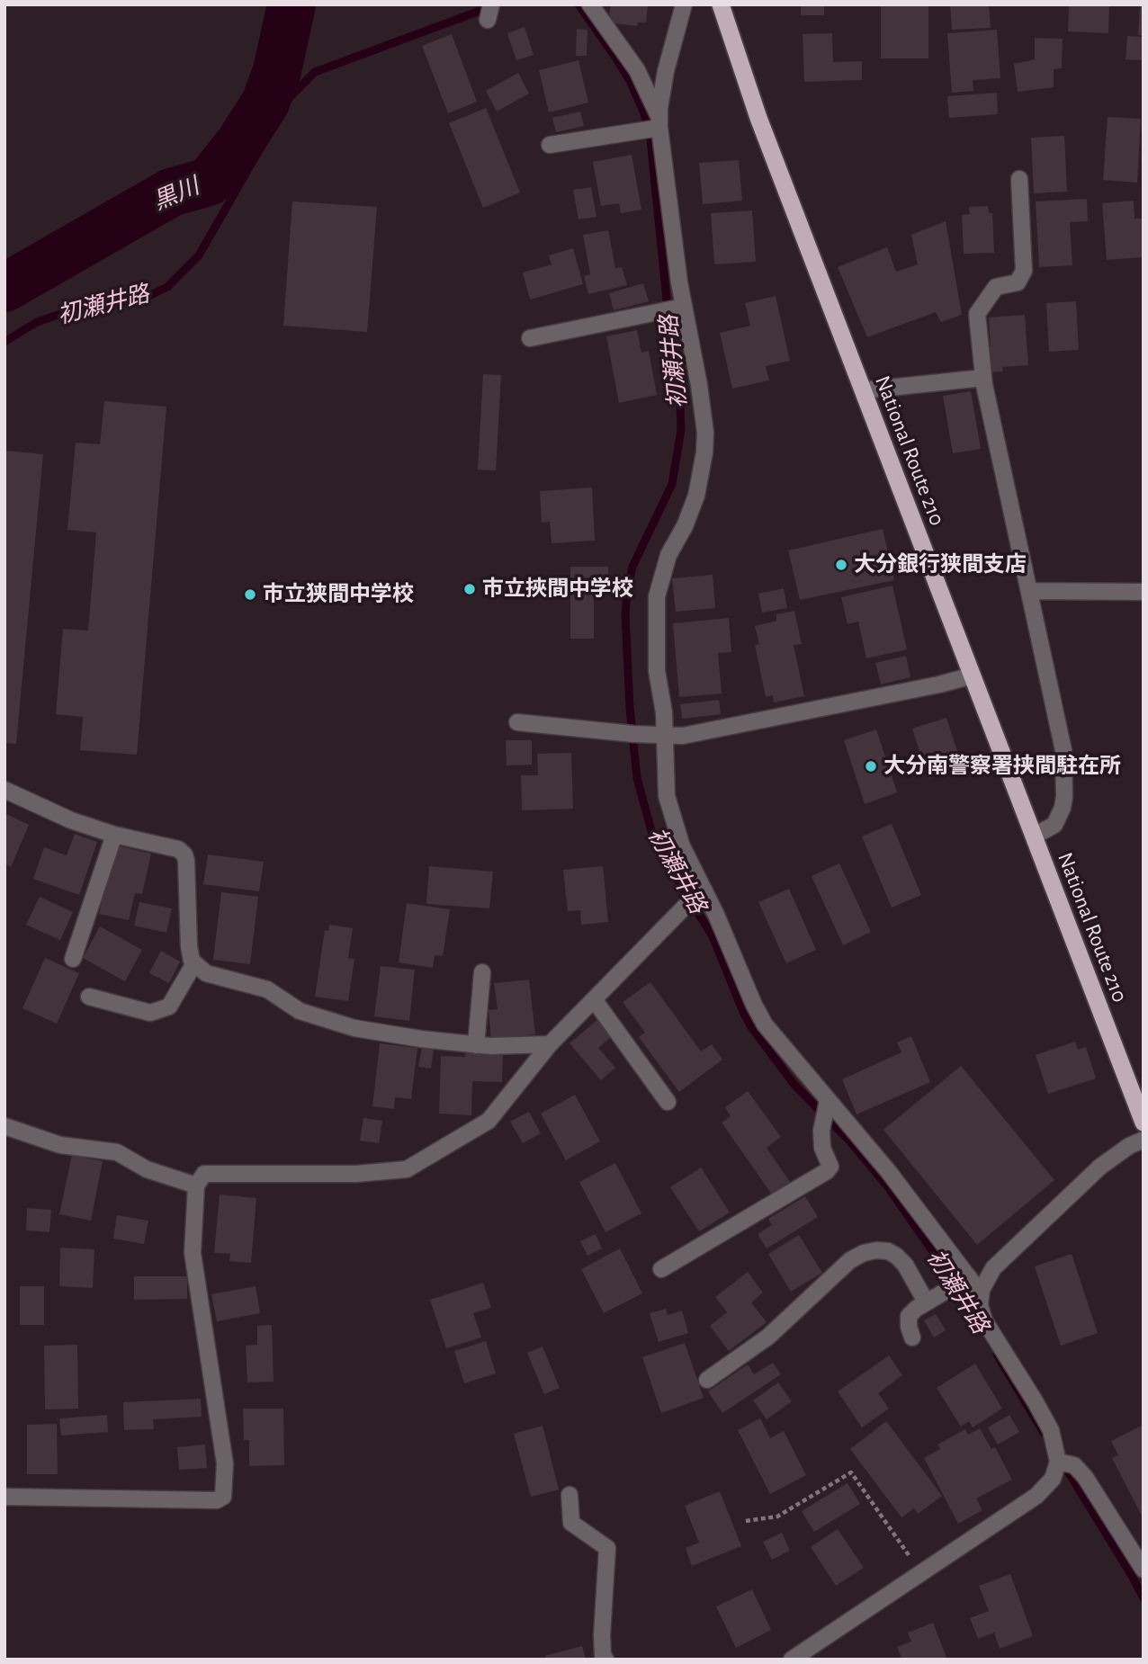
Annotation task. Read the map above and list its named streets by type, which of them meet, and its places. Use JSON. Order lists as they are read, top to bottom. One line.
{"streets":{"highway":["National Route 210"]},"water":["黒川","初瀬井路"],"places":["大分銀行狭間支店","市立挾間中学校","市立狭間中学校","大分南警察署挟間駐在所"]}
